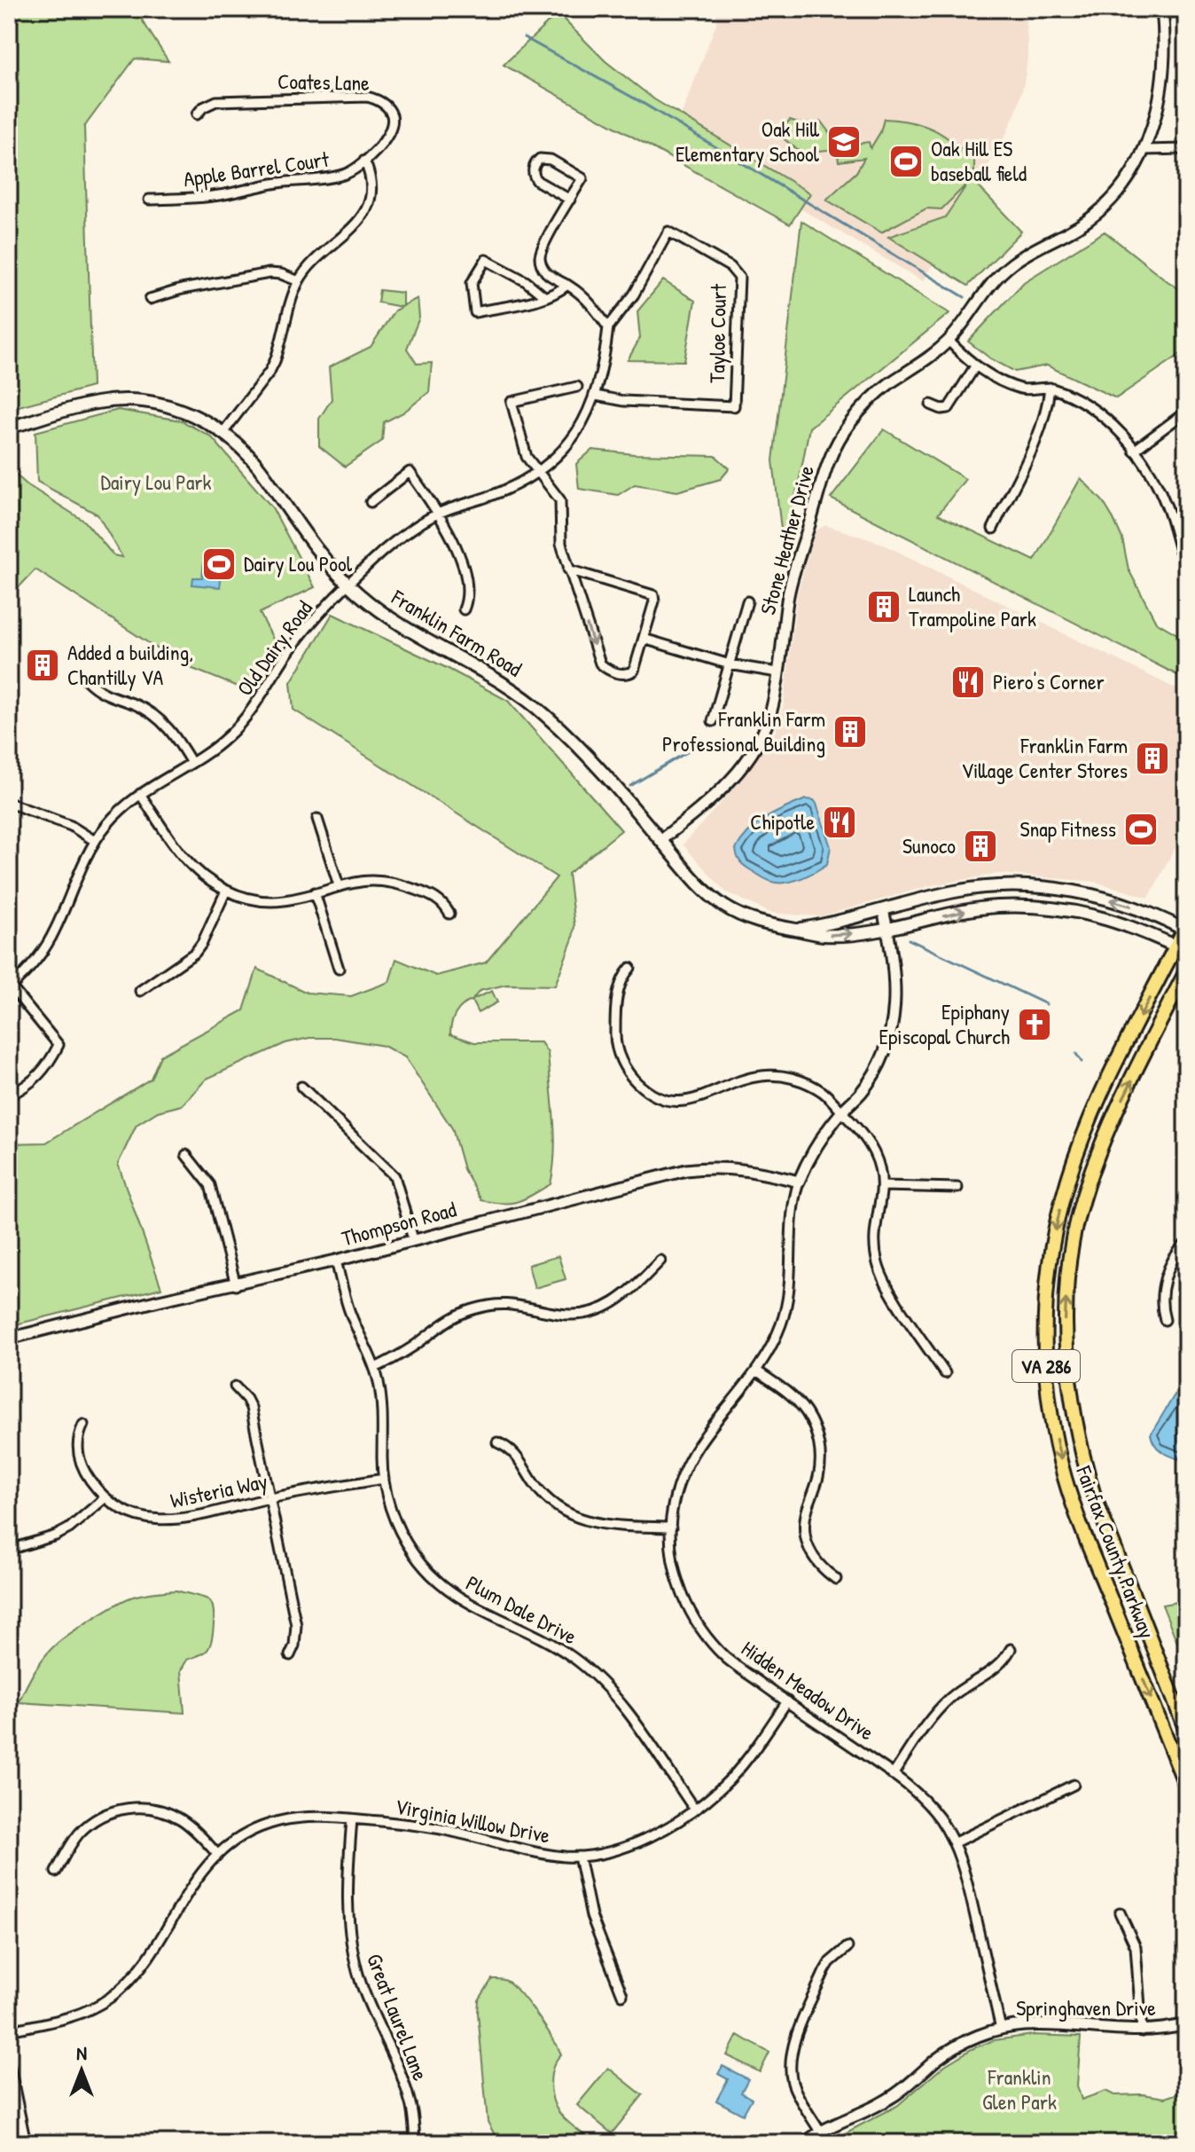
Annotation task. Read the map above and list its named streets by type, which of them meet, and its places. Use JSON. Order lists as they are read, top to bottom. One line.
{"streets":{"highway":["VA 286","Fairfax County Parkway"],"main road":["Franklin Farm Road"],"street":["Coates Lane","Apple Barrel Court","Tayloe Court","Stone Heather Drive","Old Dairy Road","Thompson Road","Wisteria Way","Plum Dale Drive","Hidden Meadow Drive","Virginia Willow Drive","Springhaven Drive","Great Laurel Lane"]},"crossings":[["Coates Lane","Apple Barrel Court"],["Tayloe Court","Old Dairy Road"],["Stone Heather Drive","Franklin Farm Road"],["Franklin Farm Road","Old Dairy Road"],["Franklin Farm Road","Fairfax County Parkway"],["Franklin Farm Road","Hidden Meadow Drive"],["Thompson Road","Plum Dale Drive"],["Thompson Road","Hidden Meadow Drive"],["Wisteria Way","Plum Dale Drive"],["Plum Dale Drive","Virginia Willow Drive"],["Hidden Meadow Drive","Virginia Willow Drive"],["Hidden Meadow Drive","Springhaven Drive"],["Virginia Willow Drive","Great Laurel Lane"]],"parks":["Dairy Lou Park","Franklin Glen Park"],"places":{"school or university":["Oak Hill Elementary School"],"sports":["Oak Hill ES baseball field","Dairy Lou Pool","Snap Fitness"],"building":["Launch Trampoline Park","Added a building, Chantilly VA","Franklin Farm Professional Building","Franklin Farm Village Center Stores","Sunoco"],"restaurant":["Piero's Corner","Chipotle"],"church":["Epiphany Episcopal Church"]},"north":"top"}
